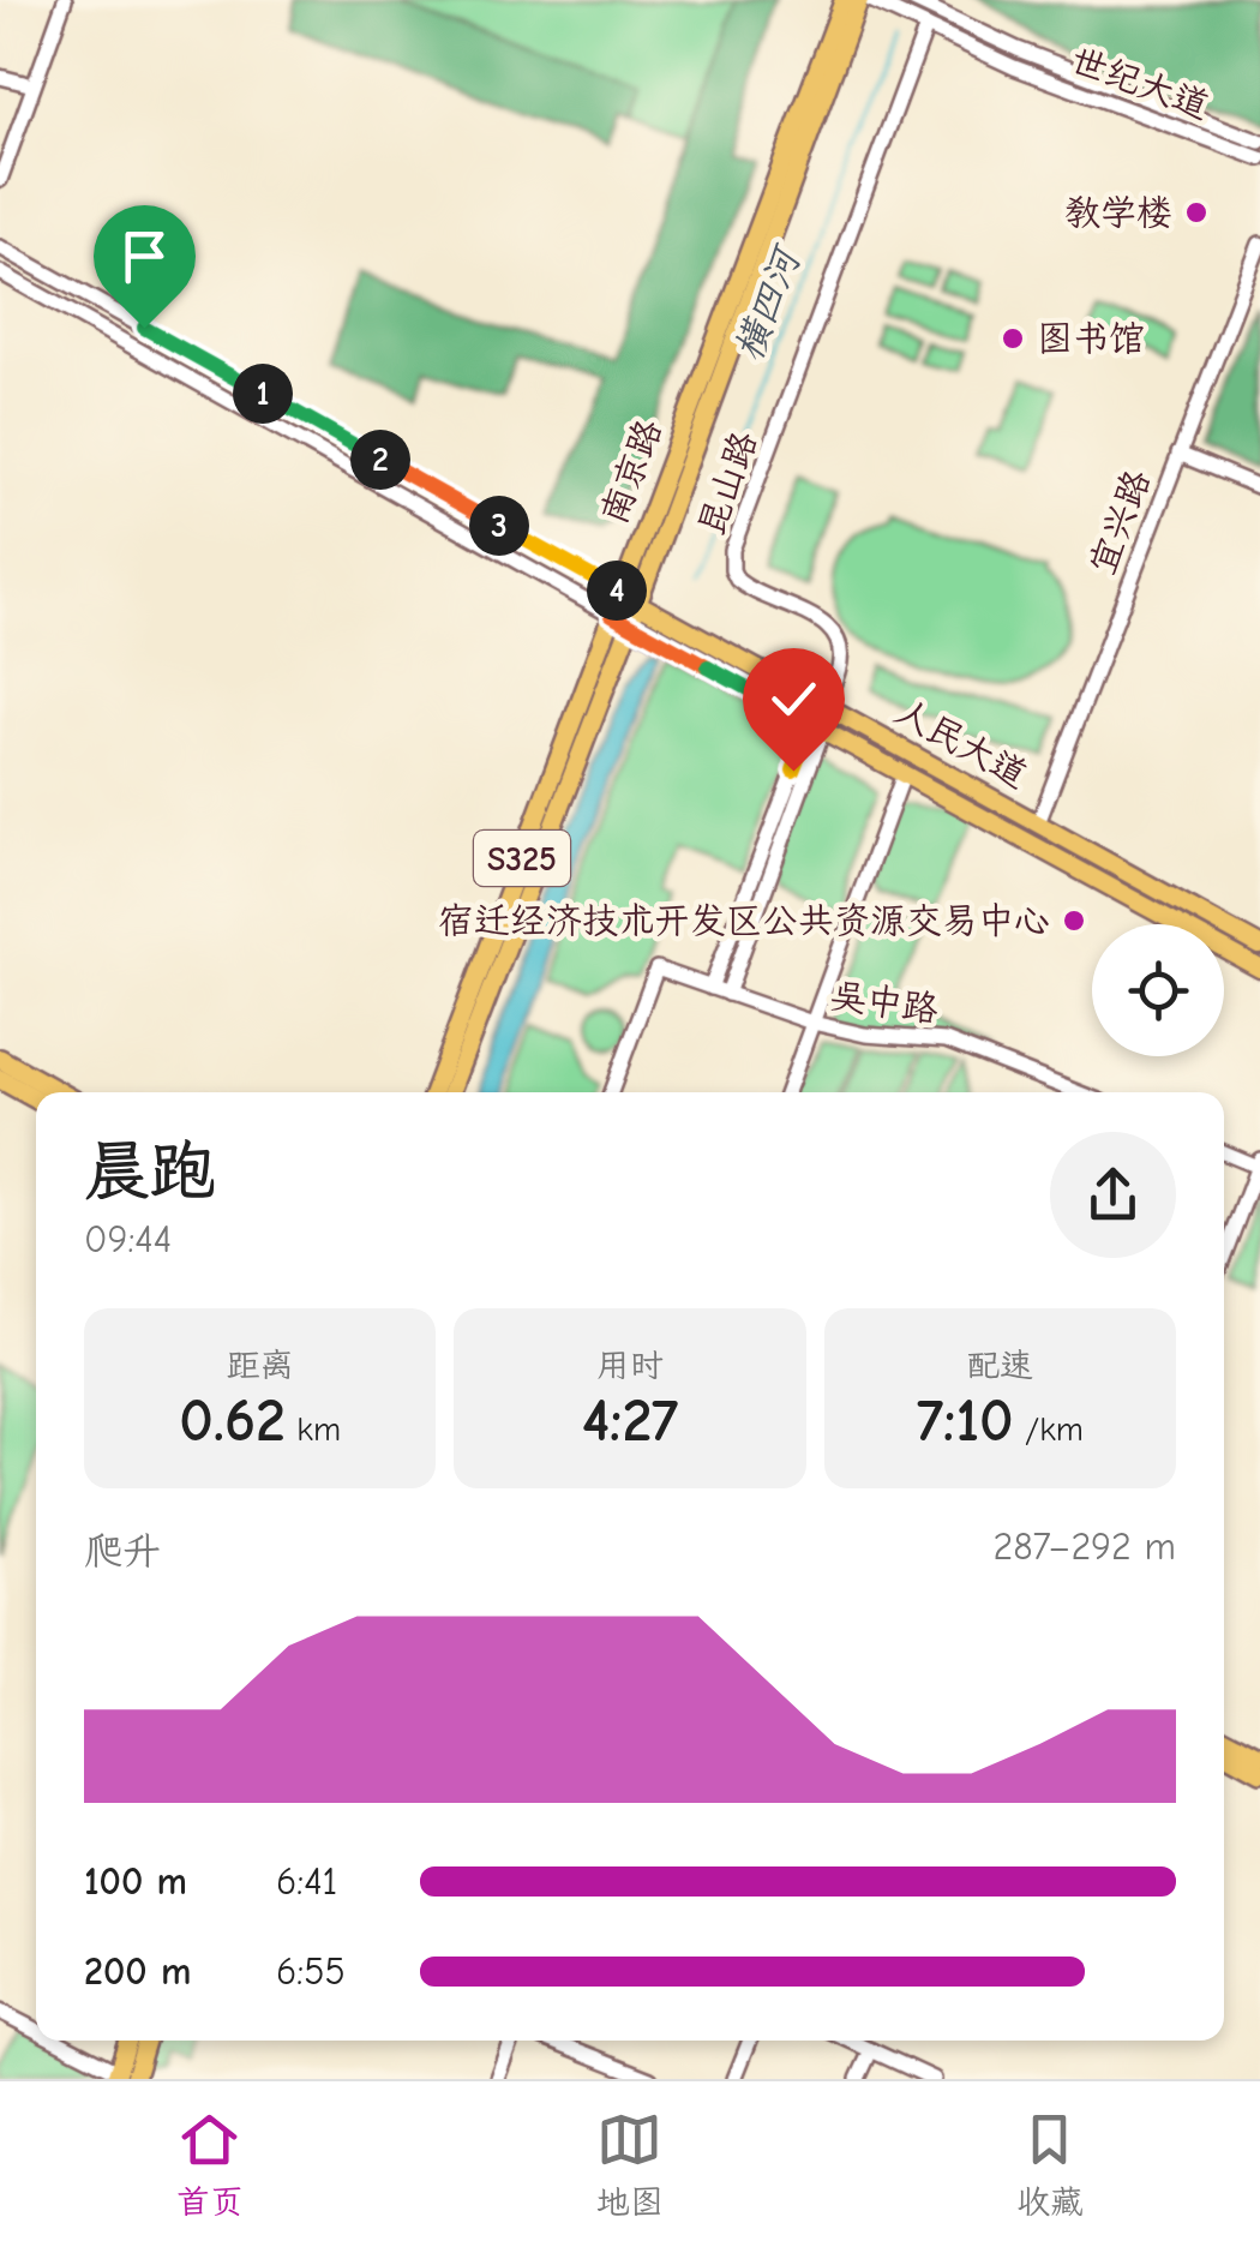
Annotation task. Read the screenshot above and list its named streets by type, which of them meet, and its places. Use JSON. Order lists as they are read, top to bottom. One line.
{"streets":{"main road":["南京路","人民大道","S325"],"street":["世纪大道","昆山路","宜兴路","吴中路"]},"crossings":[["世纪大道","昆山路"],["南京路","人民大道"],["昆山路","人民大道"],["宜兴路","人民大道"]],"water":["横四河"],"places":["教学楼","图书馆","宿迁经济技术开发区公共资源交易中心"],"page":{"pins":["1","2","3","4"],"heading":["晨跑","09:44"],"stats":[["距离","0.62 km"],["用时","4:27"],["配速","7:10 /km"]],"chart":["爬升","287–292 m"],"list":[{"name":"100 m","note":"6:41"},{"name":"200 m","note":"6:55"}],"tabs":["首页","地图","收藏"]}}
